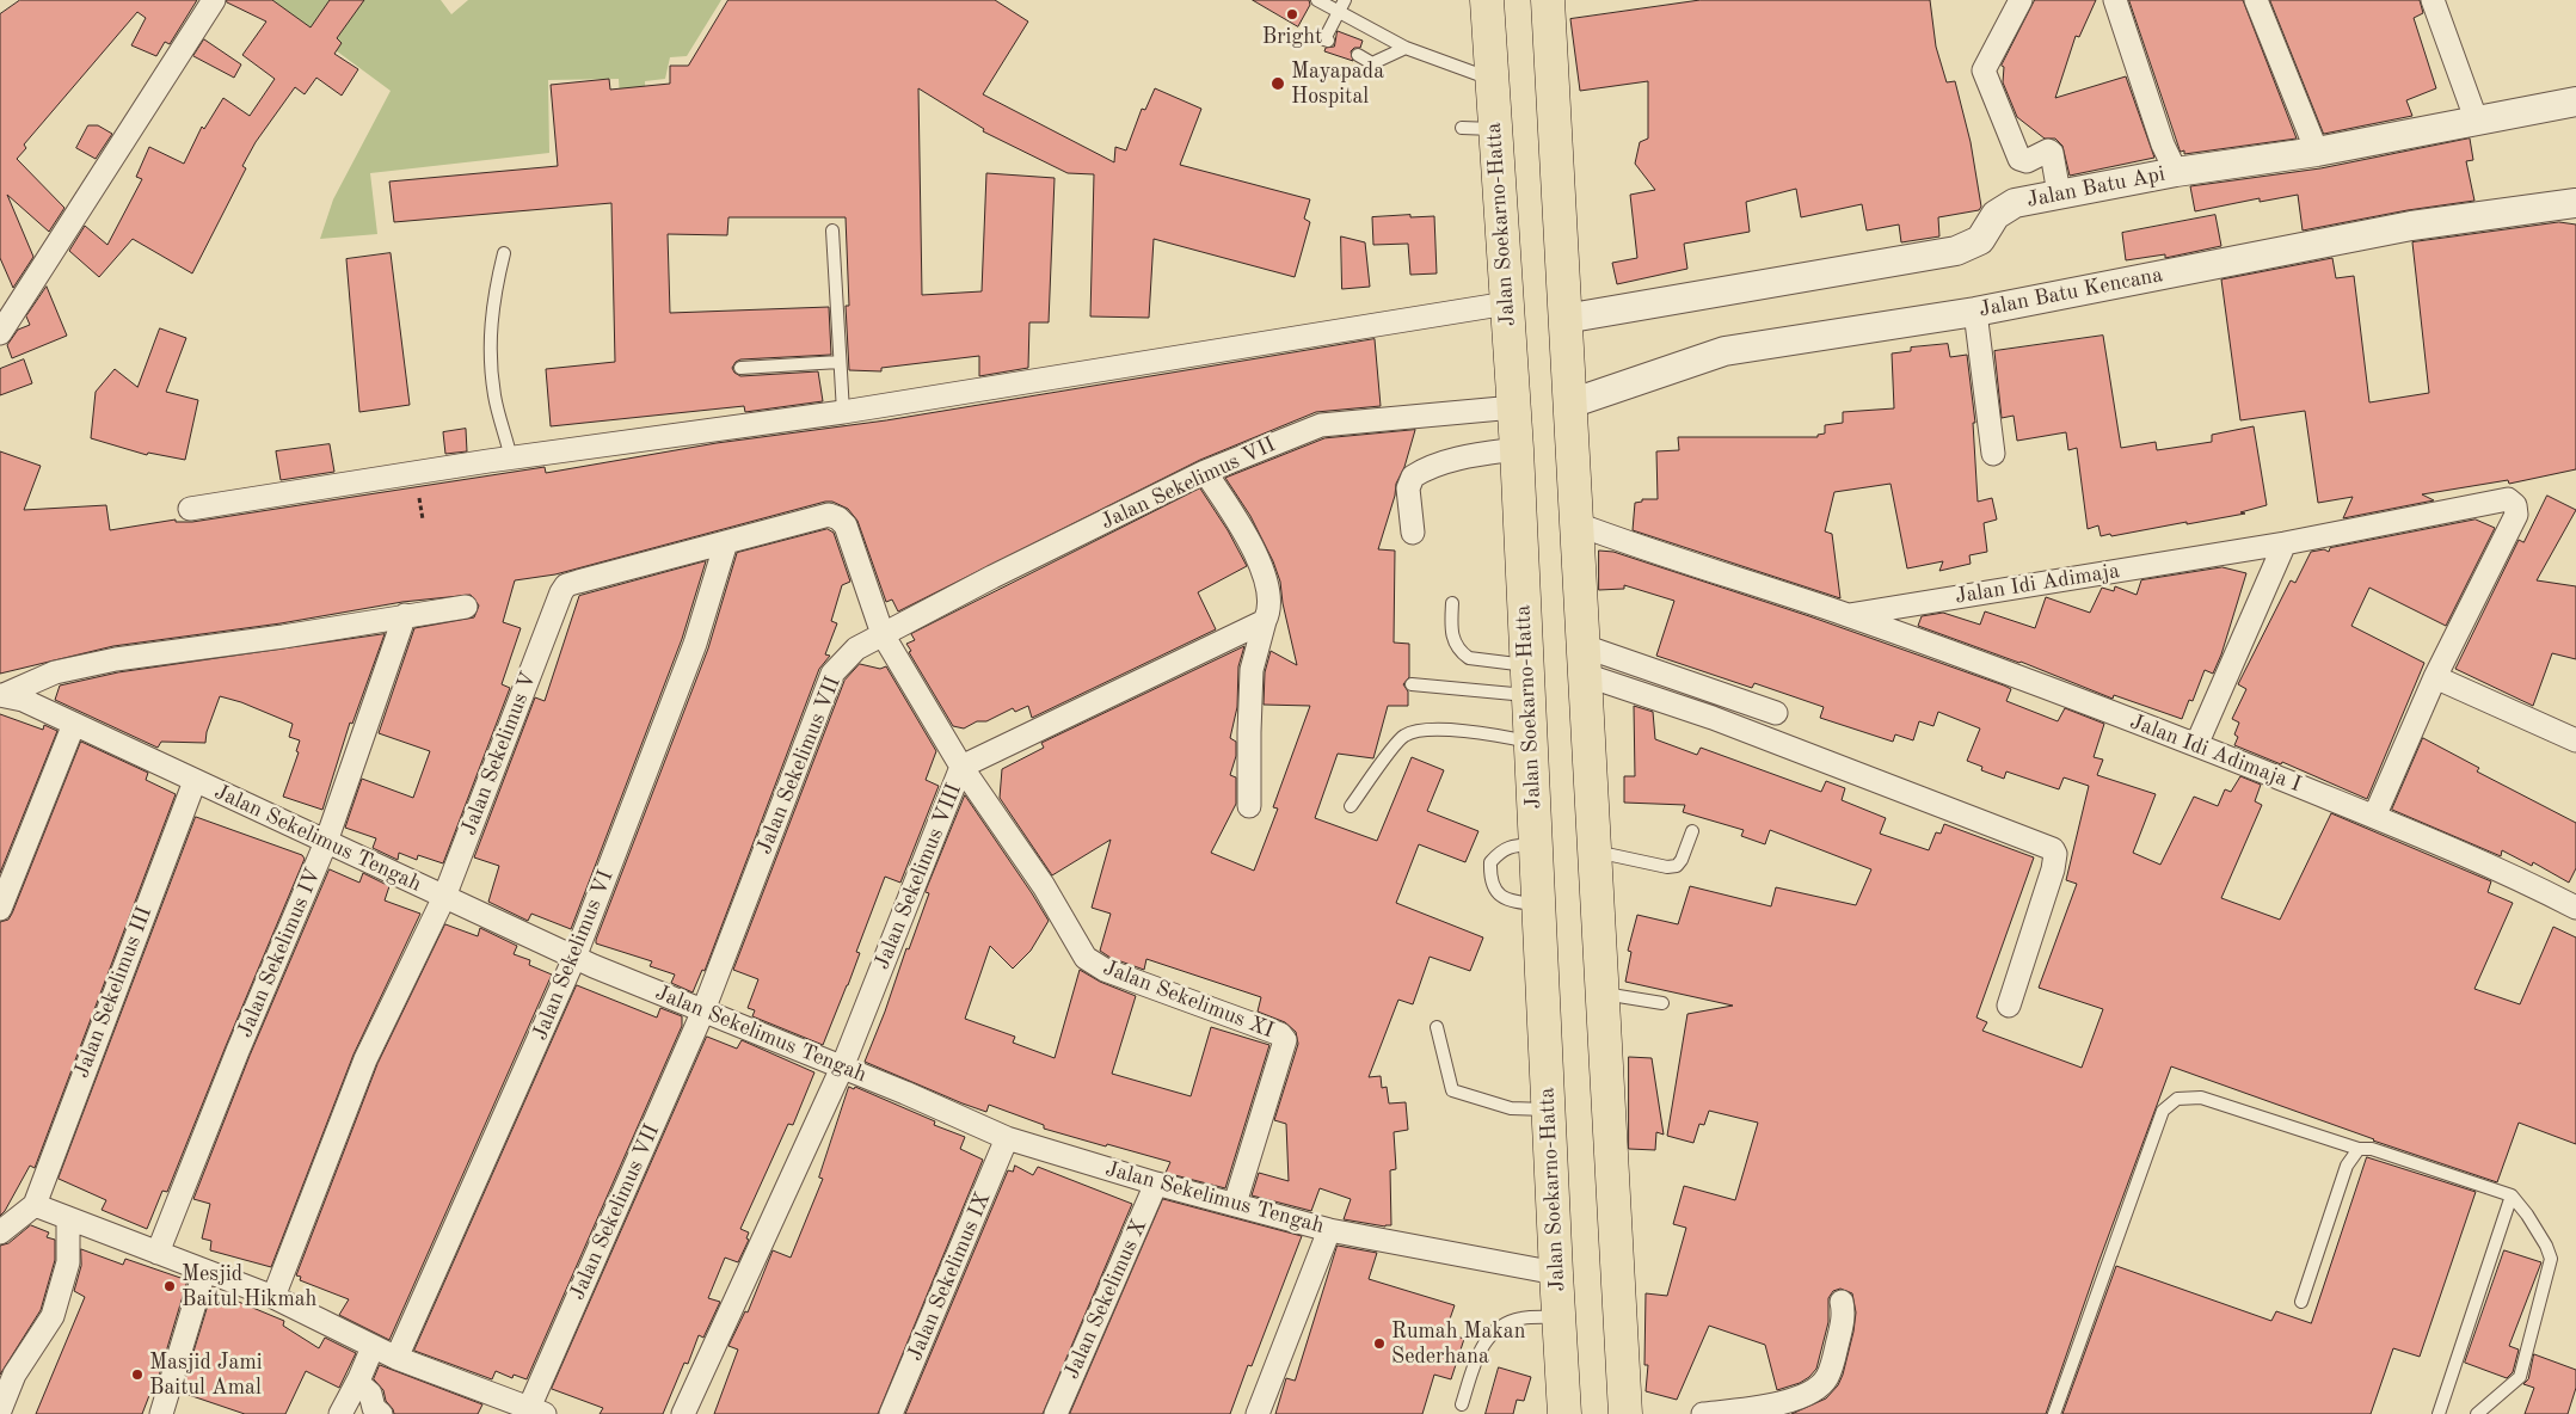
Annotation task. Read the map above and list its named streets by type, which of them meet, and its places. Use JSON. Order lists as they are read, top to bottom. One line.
{"streets":{"highway":["Jalan Soekarno-Hatta"],"street":["Jalan Batu Api","Jalan Batu Kencana","Jalan Sekelimus VII","Jalan Idi Adimaja","Jalan Sekelimus V","Jalan Idi Adimaja I","Jalan Sekelimus Tengah","Jalan Sekelimus VIII","Jalan Sekelimus IV","Jalan Sekelimus VI","Jalan Sekelimus III","Jalan Sekelimus XI","Jalan Sekelimus IX","Jalan Sekelimus X"]},"crossings":[["Jalan Soekarno-Hatta","Jalan Sekelimus VII"],["Jalan Soekarno-Hatta","Jalan Sekelimus Tengah"],["Jalan Sekelimus VII","Jalan Sekelimus V"],["Jalan Sekelimus VII","Jalan Sekelimus Tengah"],["Jalan Sekelimus VII","Jalan Sekelimus XI"],["Jalan Idi Adimaja","Jalan Idi Adimaja I"],["Jalan Sekelimus V","Jalan Sekelimus Tengah"],["Jalan Sekelimus V","Jalan Sekelimus VI"],["Jalan Sekelimus V","Jalan Sekelimus XI"],["Jalan Sekelimus Tengah","Jalan Sekelimus VIII"],["Jalan Sekelimus Tengah","Jalan Sekelimus IV"],["Jalan Sekelimus Tengah","Jalan Sekelimus VI"],["Jalan Sekelimus Tengah","Jalan Sekelimus III"],["Jalan Sekelimus Tengah","Jalan Sekelimus XI"],["Jalan Sekelimus Tengah","Jalan Sekelimus IX"],["Jalan Sekelimus Tengah","Jalan Sekelimus X"],["Jalan Sekelimus VIII","Jalan Sekelimus XI"]],"places":["Bright","Mayapada Hospital","Mesjid Baitul Hikmah","Rumah Makan Sederhana","Masjid Jami Baitul Amal"]}
